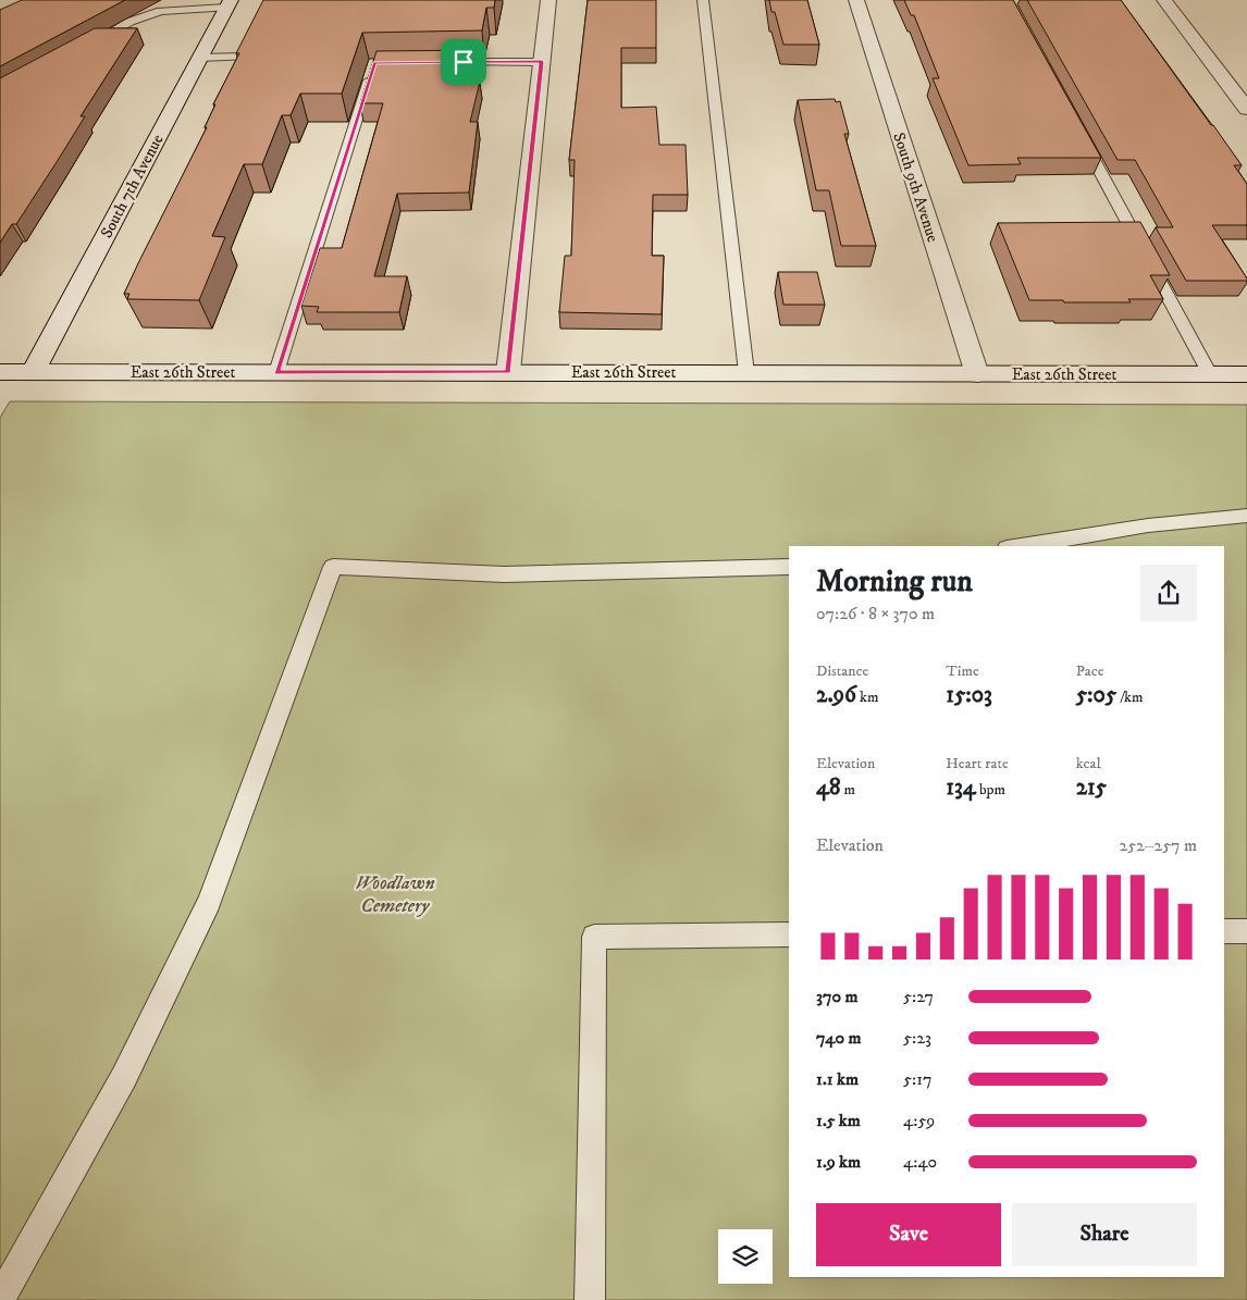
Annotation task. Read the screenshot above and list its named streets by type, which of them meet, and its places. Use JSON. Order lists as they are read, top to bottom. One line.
{"streets":{"street":["South 7th Avenue","South 9th Avenue","East 26th Street"]},"crossings":[["South 7th Avenue","East 26th Street"],["South 9th Avenue","East 26th Street"]],"parks":["Woodlawn Cemetery"],"page":{"heading":["Morning run","07:26 · 8 × 370 m"],"stats":[["Distance","2.96 km"],["Time","15:03"],["Pace","5:05 /km"],["Elevation","48 m"],["Heart rate","134 bpm"],["kcal","215"]],"chart":["Elevation","252–257 m"],"list":[{"name":"370 m","note":"5:27"},{"name":"740 m","note":"5:23"},{"name":"1.1 km","note":"5:17"},{"name":"1.5 km","note":"4:59"},{"name":"1.9 km","note":"4:40"}],"buttons":["Save","Share"]}}
